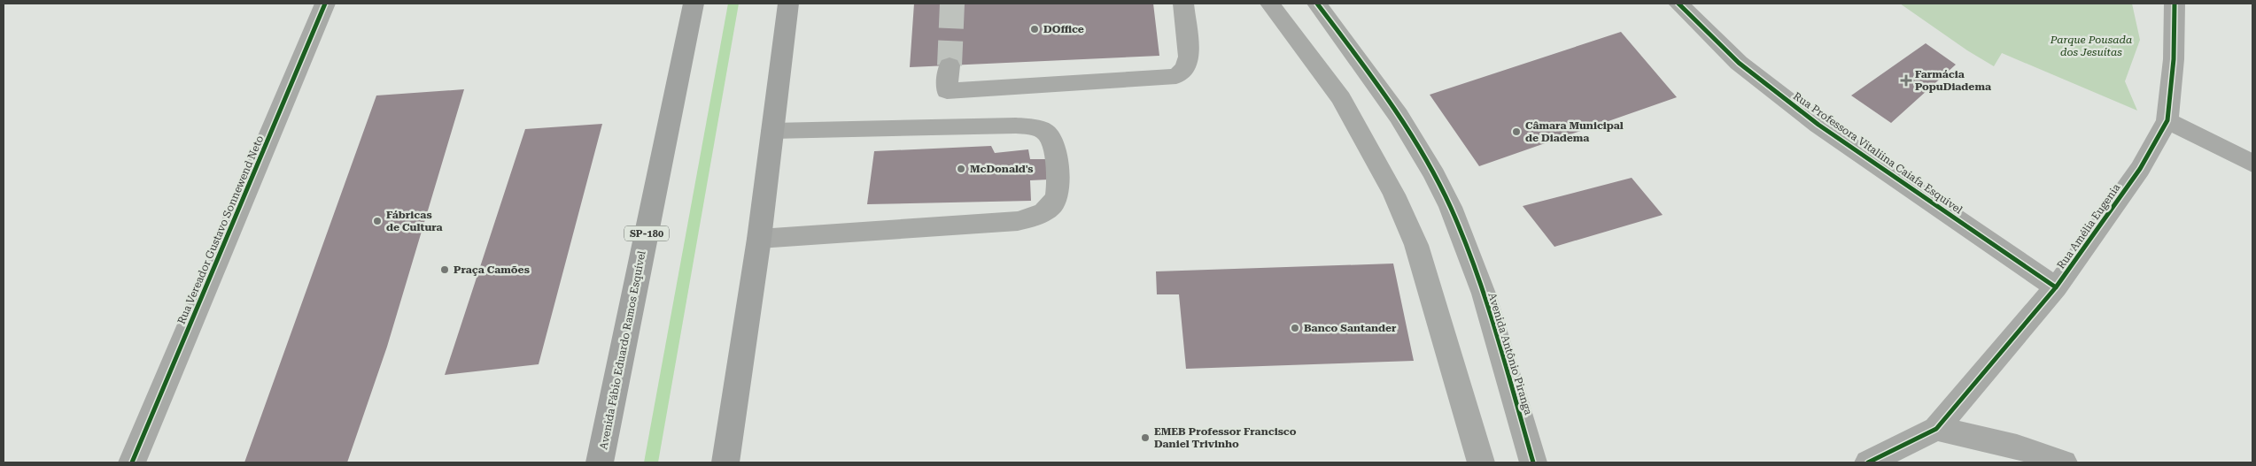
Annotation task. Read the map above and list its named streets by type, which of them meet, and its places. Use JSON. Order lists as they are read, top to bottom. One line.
{"streets":{"main road":["SP-180","Avenida Fábio Eduardo Ramos Esquível"],"street":["Rua Professora Vitaliina Caiafa Esquivel","Rua Amélia Eugenia","Rua Vereador Gustavo Sonnewend Neto","Avenida Antônio Piranga"]},"crossings":[["Rua Professora Vitaliina Caiafa Esquivel","Rua Amélia Eugenia"]],"parks":["Parque Pousada dos Jesuítas"],"places":{"other":["DOffice","Câmara Municipal de Diadema","McDonald's","Fábricas de Cultura","Praça Camões","Banco Santander","EMEB Professor Francisco Daniel Trivinho"],"health":["Farmácia PopuDiadema"]}}
